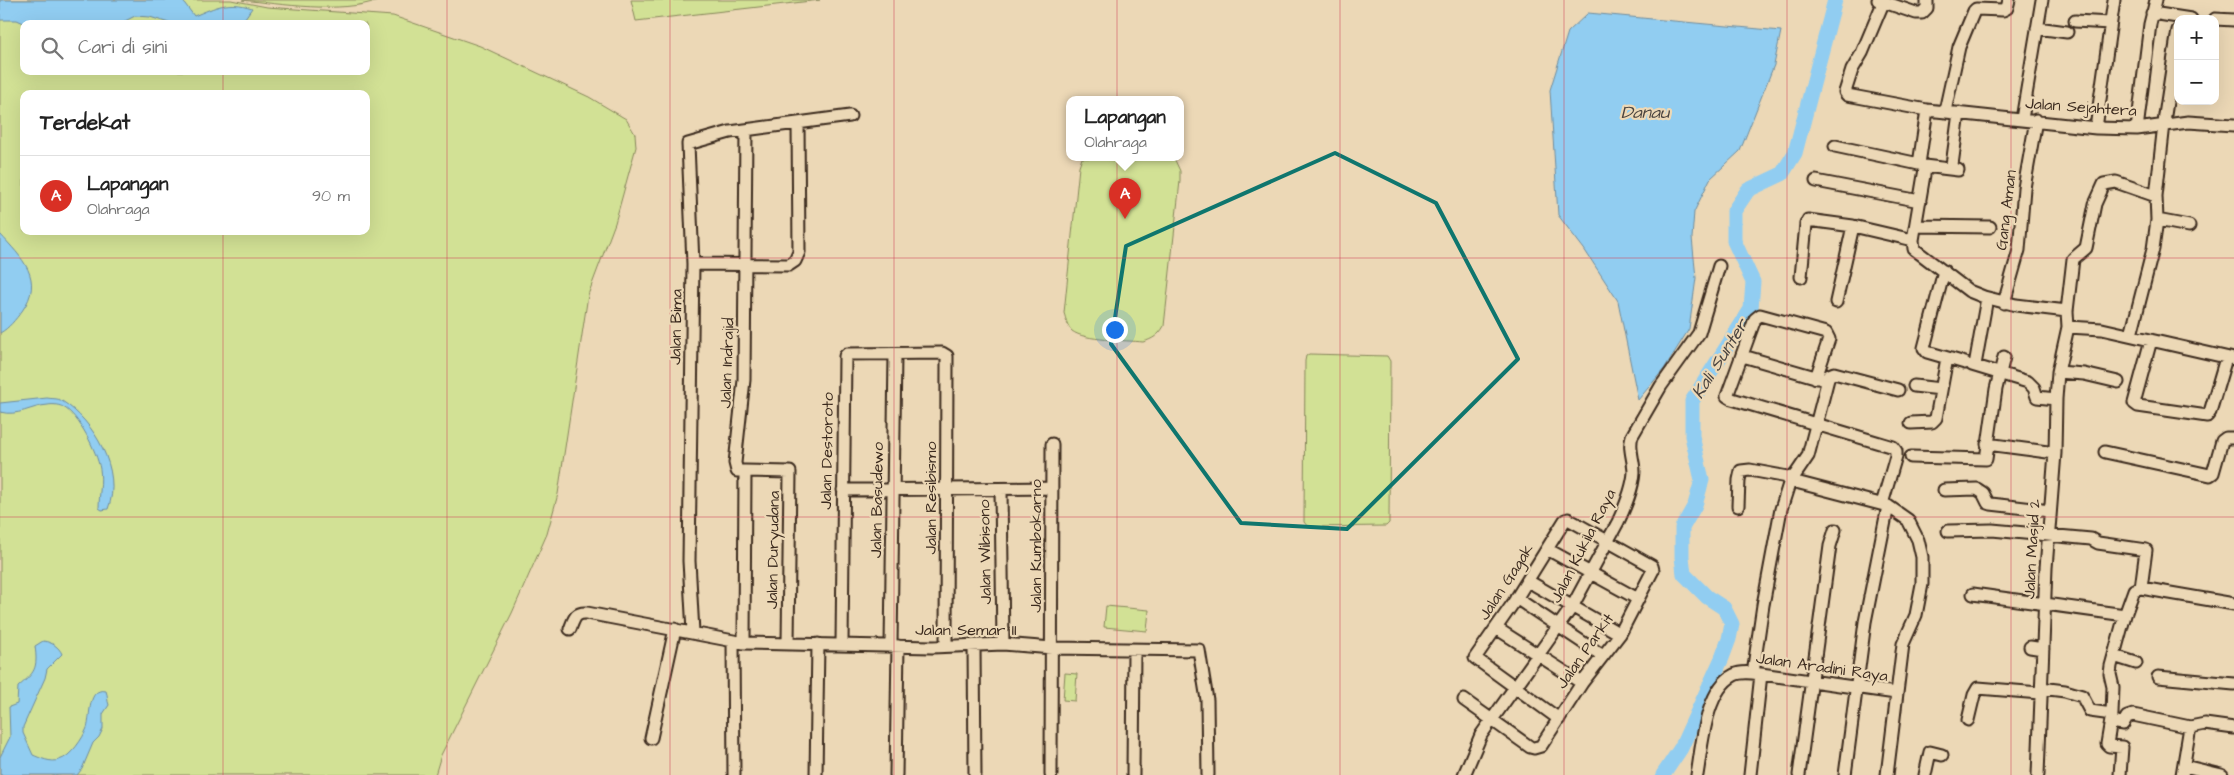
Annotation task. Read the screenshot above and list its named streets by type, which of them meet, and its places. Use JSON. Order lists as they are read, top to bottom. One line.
{"streets":{"street":["Jalan Sejahtera","Gang Aman","Jalan Bima","Jalan Indrajid","Jalan Destoroto","Jalan Resibismo","Jalan Basudewo","Jalan Kumbokarno","Jalan Kukila Raya","Jalan Masjid 2","Jalan Duryudana","Jalan Wibisono","Jalan Gagak","Jalan Semar II","Jalan Parkit","Jalan Aradini Raya"]},"crossings":[["Jalan Sejahtera","Gang Aman"],["Jalan Indrajid","Jalan Duryudana"],["Jalan Indrajid","Jalan Semar II"],["Jalan Destoroto","Jalan Resibismo"],["Jalan Destoroto","Jalan Basudewo"],["Jalan Destoroto","Jalan Semar II"],["Jalan Resibismo","Jalan Semar II"],["Jalan Basudewo","Jalan Semar II"],["Jalan Kumbokarno","Jalan Semar II"],["Jalan Kukila Raya","Jalan Gagak"],["Jalan Kukila Raya","Jalan Parkit"],["Jalan Duryudana","Jalan Semar II"],["Jalan Wibisono","Jalan Semar II"],["Jalan Gagak","Jalan Parkit"]],"water":["Danau","Kali Sunter"],"page":{"map_buttons":["+","−"],"search":"Cari di sini","heading":"Terdekat","popup":["Lapangan","Olahraga"],"list":[{"mark":"A","name":"Lapangan","note":"Olahraga","value":"90 m"}],"pins":"A"}}
